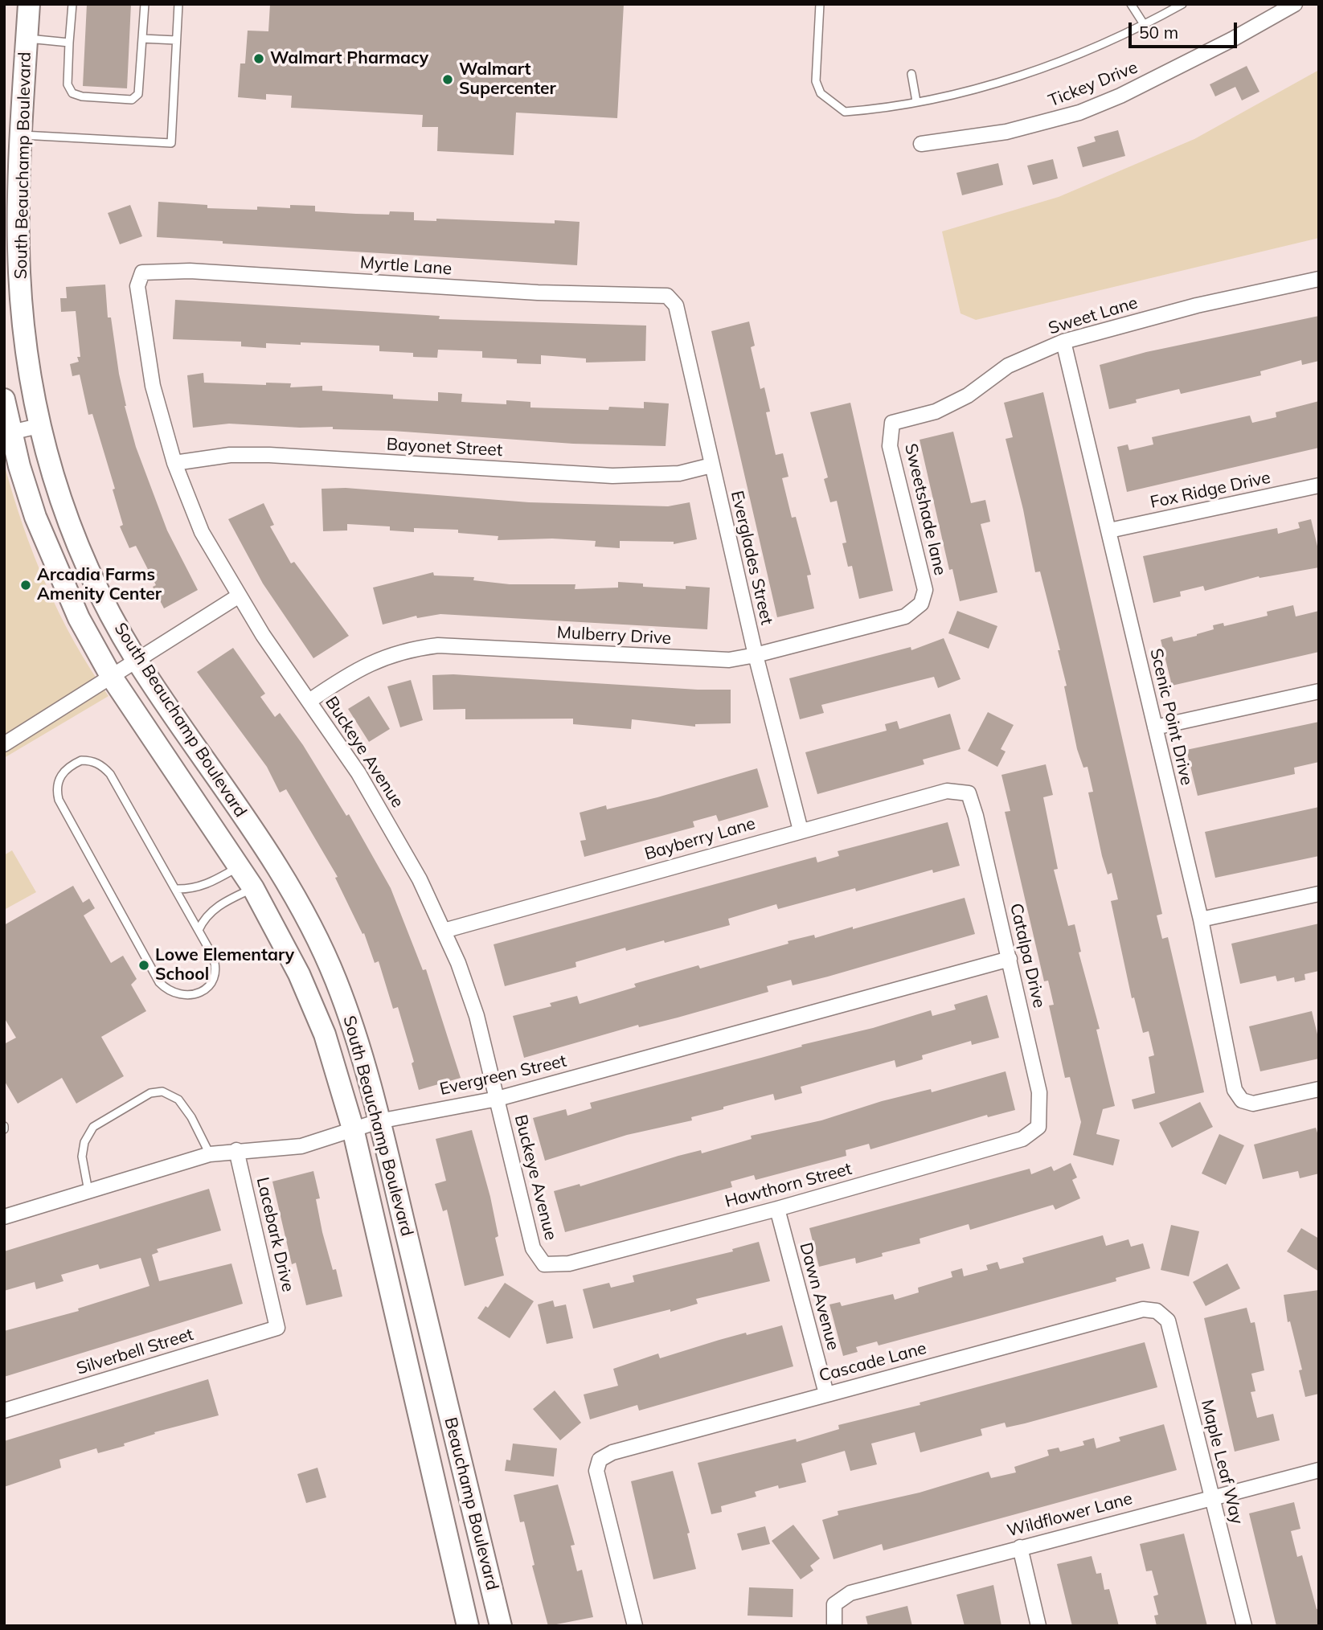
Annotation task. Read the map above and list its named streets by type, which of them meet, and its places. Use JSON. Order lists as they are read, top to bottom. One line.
{"streets":{"street":["Tickey Drive","South Beauchamp Boulevard","Myrtle Lane","Sweet Lane","Bayonet Street","Fox Ridge Drive","Sweetshade lane","Everglades Street","Mulberry Drive","Scenic Point Drive","Buckeye Avenue","Bayberry Lane","Catalpa Drive","Evergreen Street","Hawthorn Street","Lacebark Drive","Dawn Avenue","Silverbell Street","Cascade Lane","Maple Leaf Way","Beauchamp Boulevard","Wildflower Lane"]},"crossings":[["South Beauchamp Boulevard","Evergreen Street"],["South Beauchamp Boulevard","Beauchamp Boulevard"],["Myrtle Lane","Everglades Street"],["Myrtle Lane","Buckeye Avenue"],["Sweet Lane","Sweetshade lane"],["Sweet Lane","Scenic Point Drive"],["Bayonet Street","Everglades Street"],["Bayonet Street","Buckeye Avenue"],["Fox Ridge Drive","Scenic Point Drive"],["Sweetshade lane","Mulberry Drive"],["Everglades Street","Mulberry Drive"],["Everglades Street","Bayberry Lane"],["Mulberry Drive","Buckeye Avenue"],["Buckeye Avenue","Bayberry Lane"],["Buckeye Avenue","Evergreen Street"],["Buckeye Avenue","Hawthorn Street"],["Bayberry Lane","Catalpa Drive"],["Catalpa Drive","Evergreen Street"],["Catalpa Drive","Hawthorn Street"],["Evergreen Street","Lacebark Drive"],["Hawthorn Street","Dawn Avenue"],["Lacebark Drive","Silverbell Street"],["Dawn Avenue","Cascade Lane"],["Cascade Lane","Maple Leaf Way"],["Maple Leaf Way","Wildflower Lane"]],"places":["Walmart Pharmacy","Walmart Supercenter","Arcadia Farms Amenity Center","Lowe Elementary School"],"scale_bar":"50 m"}
